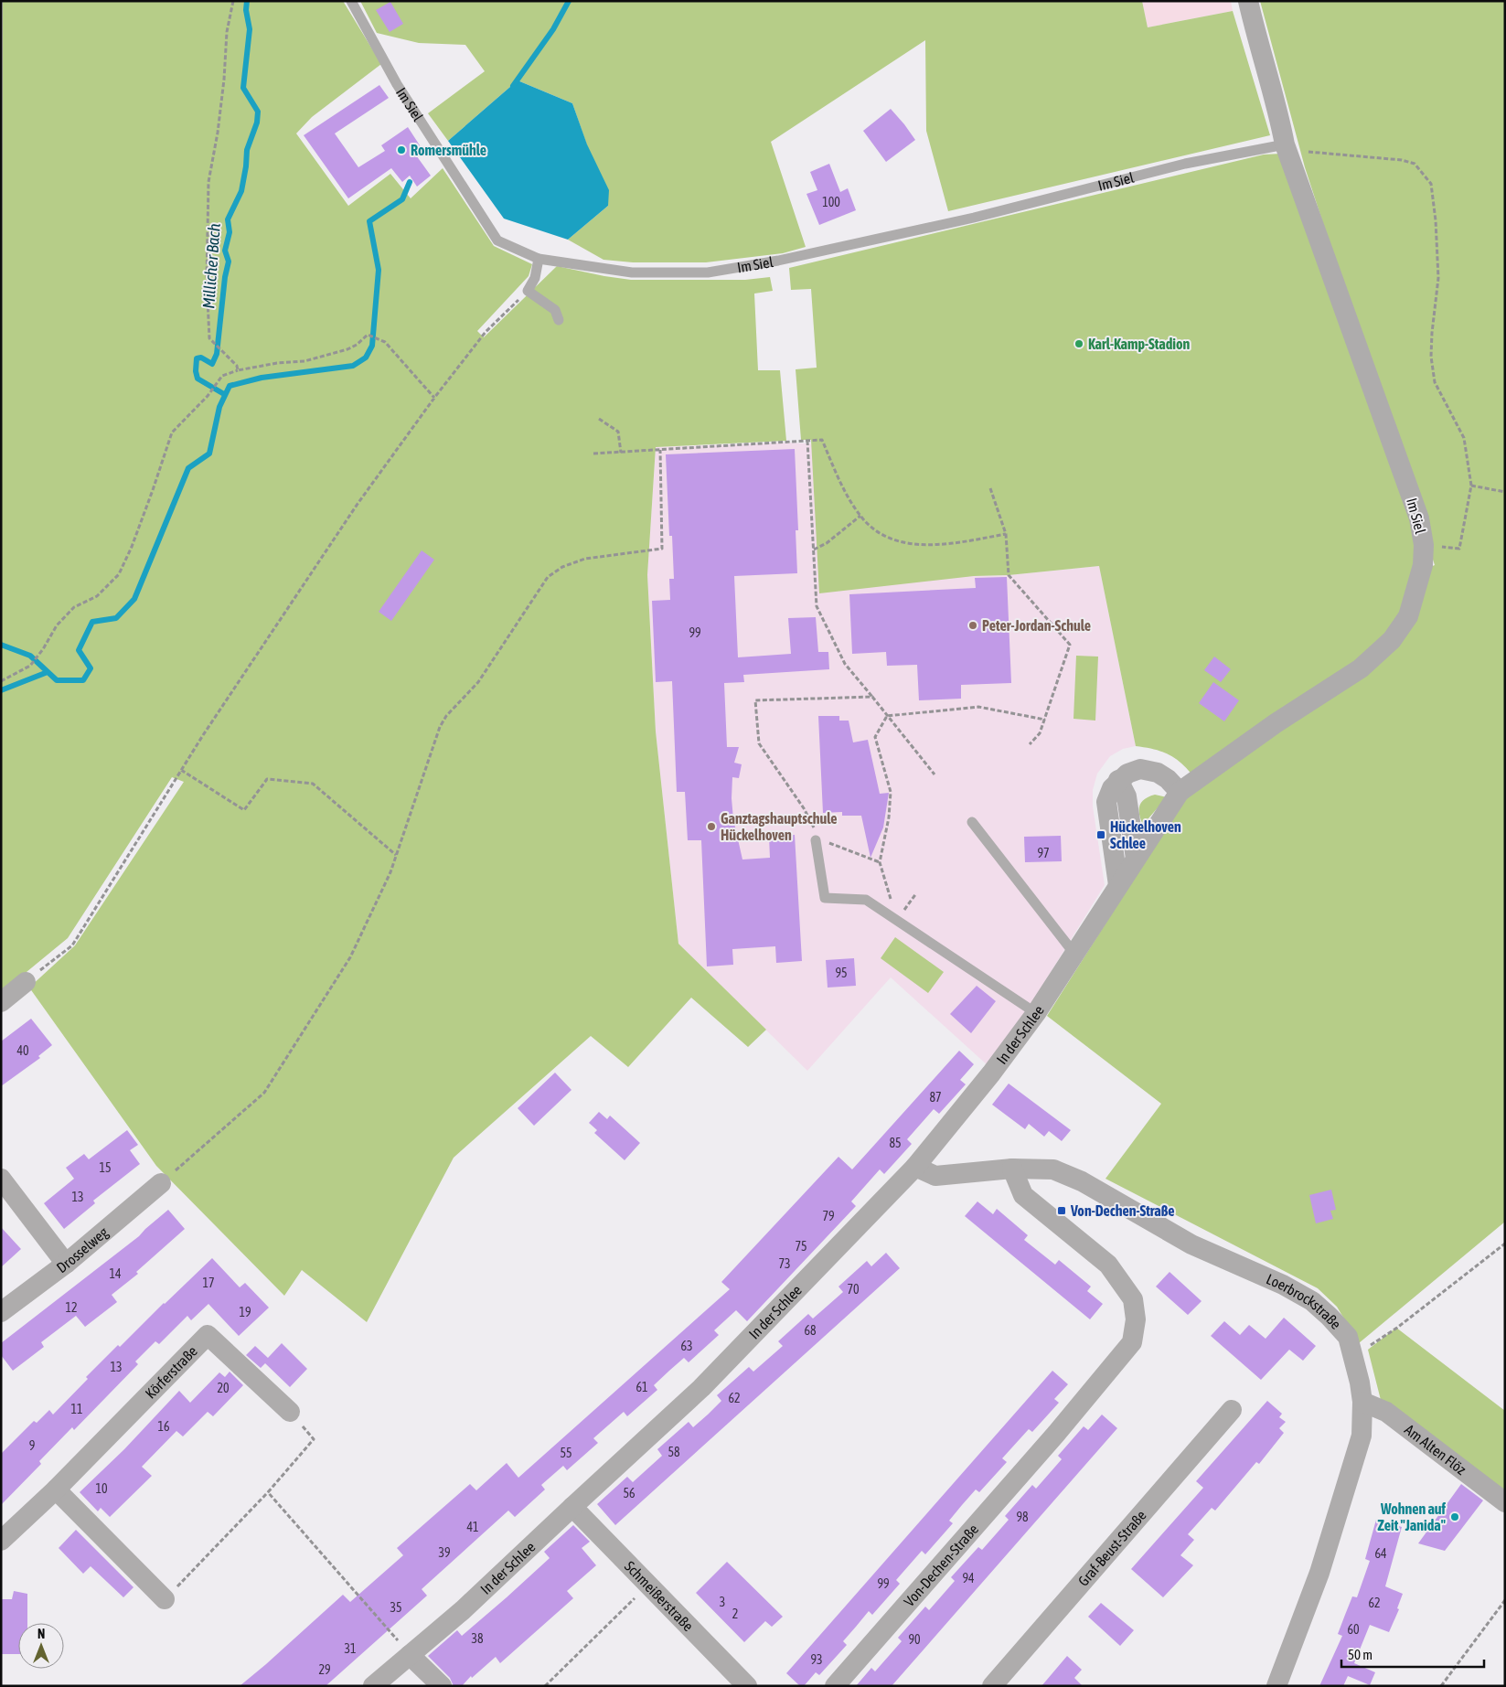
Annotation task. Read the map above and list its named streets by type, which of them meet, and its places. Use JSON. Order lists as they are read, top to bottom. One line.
{"streets":{"street":["Im Siel","In der Schlee","Drosselweg","Loerbrockstraße","Körferstraße","Am Alten Flöz","Graf-Beust-Straße","Von-Dechen-Straße","Schmeißerstraße"]},"crossings":[["Im Siel","In der Schlee"],["In der Schlee","Loerbrockstraße"],["In der Schlee","Schmeißerstraße"],["Loerbrockstraße","Am Alten Flöz"],["Loerbrockstraße","Von-Dechen-Straße"]],"water":["Millicher Bach"],"places":{"other":["Romersmühle","Karl-Kamp-Stadion","Peter-Jordan-Schule","Ganztagshauptschule Hückelhoven","Wohnen auf Zeit \"Janida\""],"transit":["Hückelhoven Schlee","Von-Dechen-Straße"]},"house_numbers":["100","99","97","95","40","87","85","15","13","79","75","73","14","17","70","12","19","68","63","13","61","20","62","11","16","9","58","55","10","56","98","41","39","64","94","99","3","62","35","2","60","38","90","31","93","29"],"scale_bar":"50 m","north":"top"}
